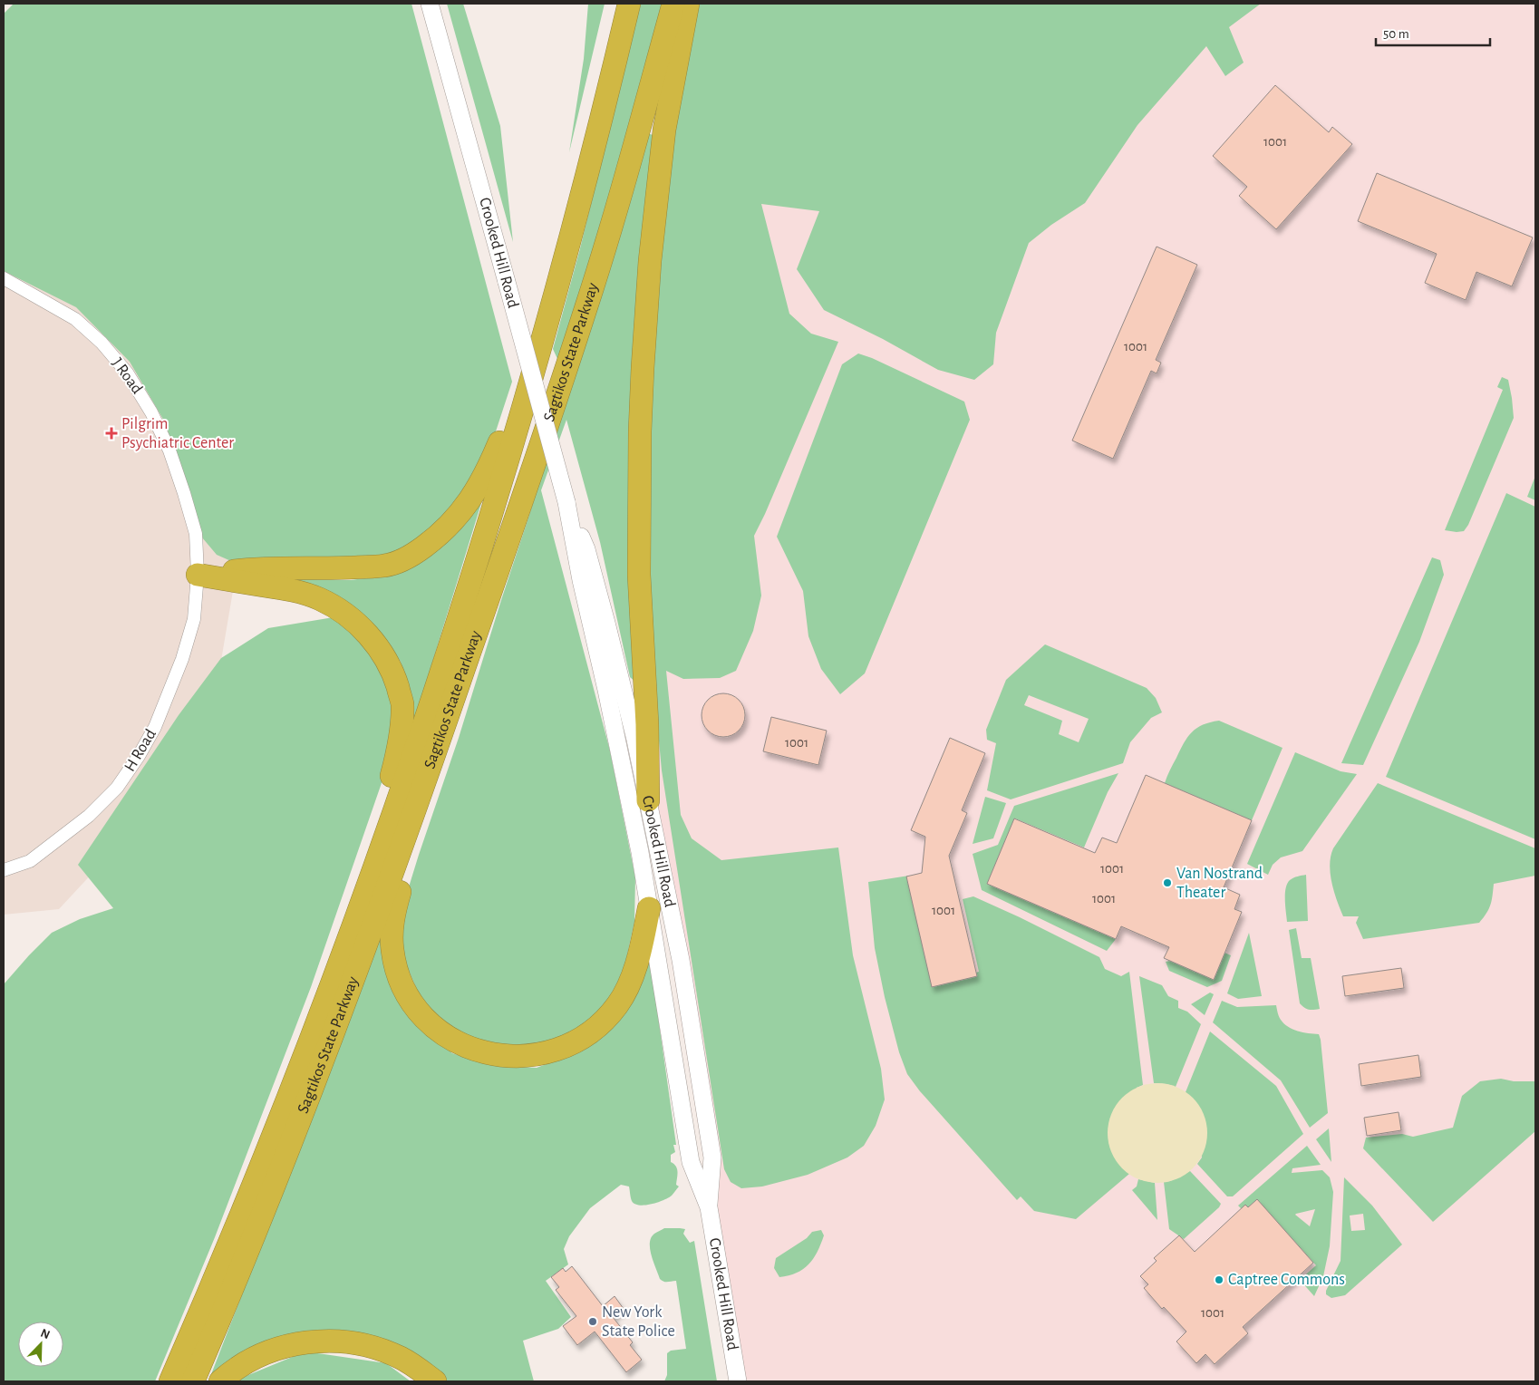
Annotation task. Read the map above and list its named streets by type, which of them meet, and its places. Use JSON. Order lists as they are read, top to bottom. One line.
{"streets":{"highway":["Sagtikos State Parkway"],"main road":["Crooked Hill Road"],"street":["J Road","H Road"]},"crossings":[["J Road","H Road"]],"places":{"health":["Pilgrim Psychiatric Center"],"other":["Van Nostrand Theater","Captree Commons","New York State Police"]},"house_numbers":["1001","1001","1001","1001","1001","1001","1001"],"scale_bar":"50 m","north":"top right"}
